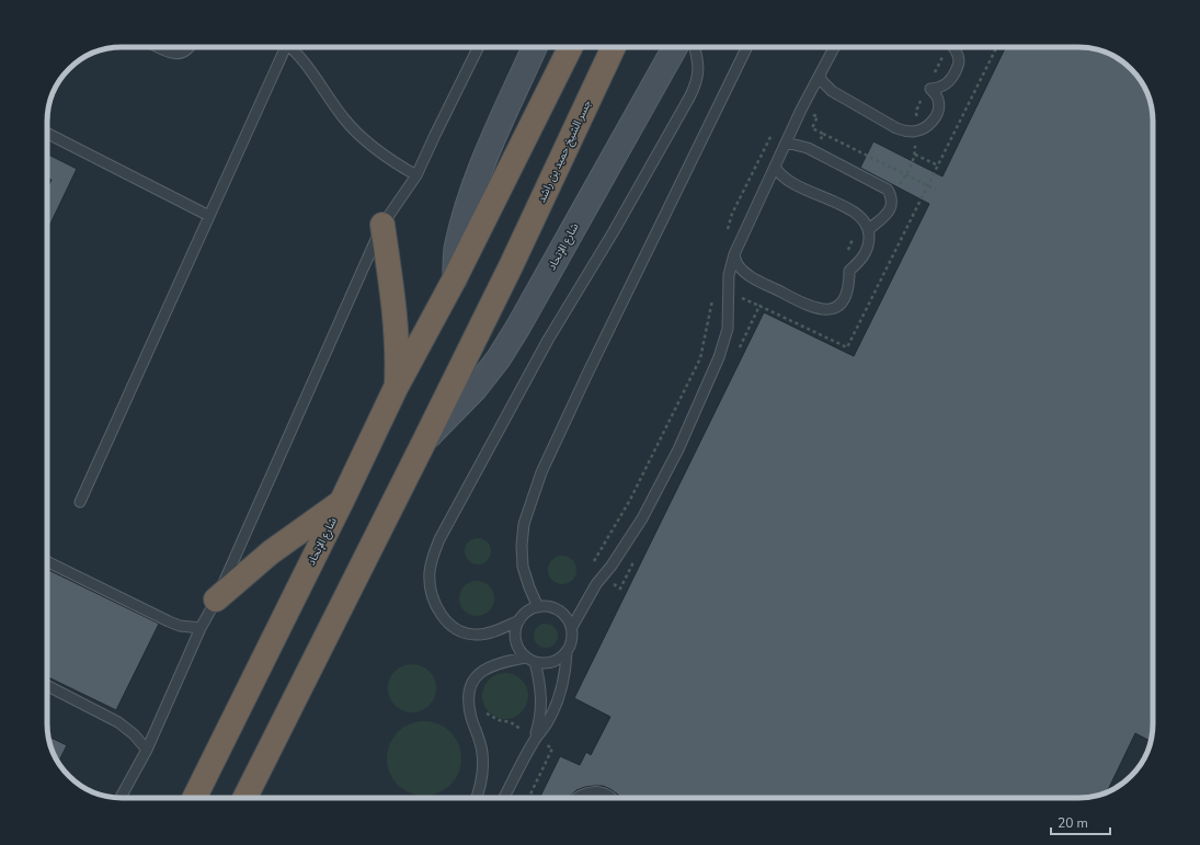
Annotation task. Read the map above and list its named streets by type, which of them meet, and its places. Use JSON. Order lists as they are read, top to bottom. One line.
{"streets":{"highway":["جسر الشيخ حميد بن راشد","شارع الإتحاد"]},"crossings":[["جسر الشيخ حميد بن راشد","شارع الإتحاد"]],"scale_bar":"20 m"}
